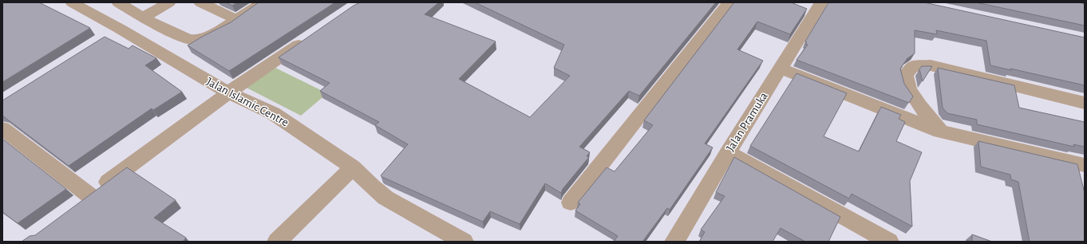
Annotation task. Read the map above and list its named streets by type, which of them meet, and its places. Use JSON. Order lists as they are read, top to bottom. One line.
{"streets":{"street":["Jalan Islamic Centre","Jalan Pramuka"]}}
